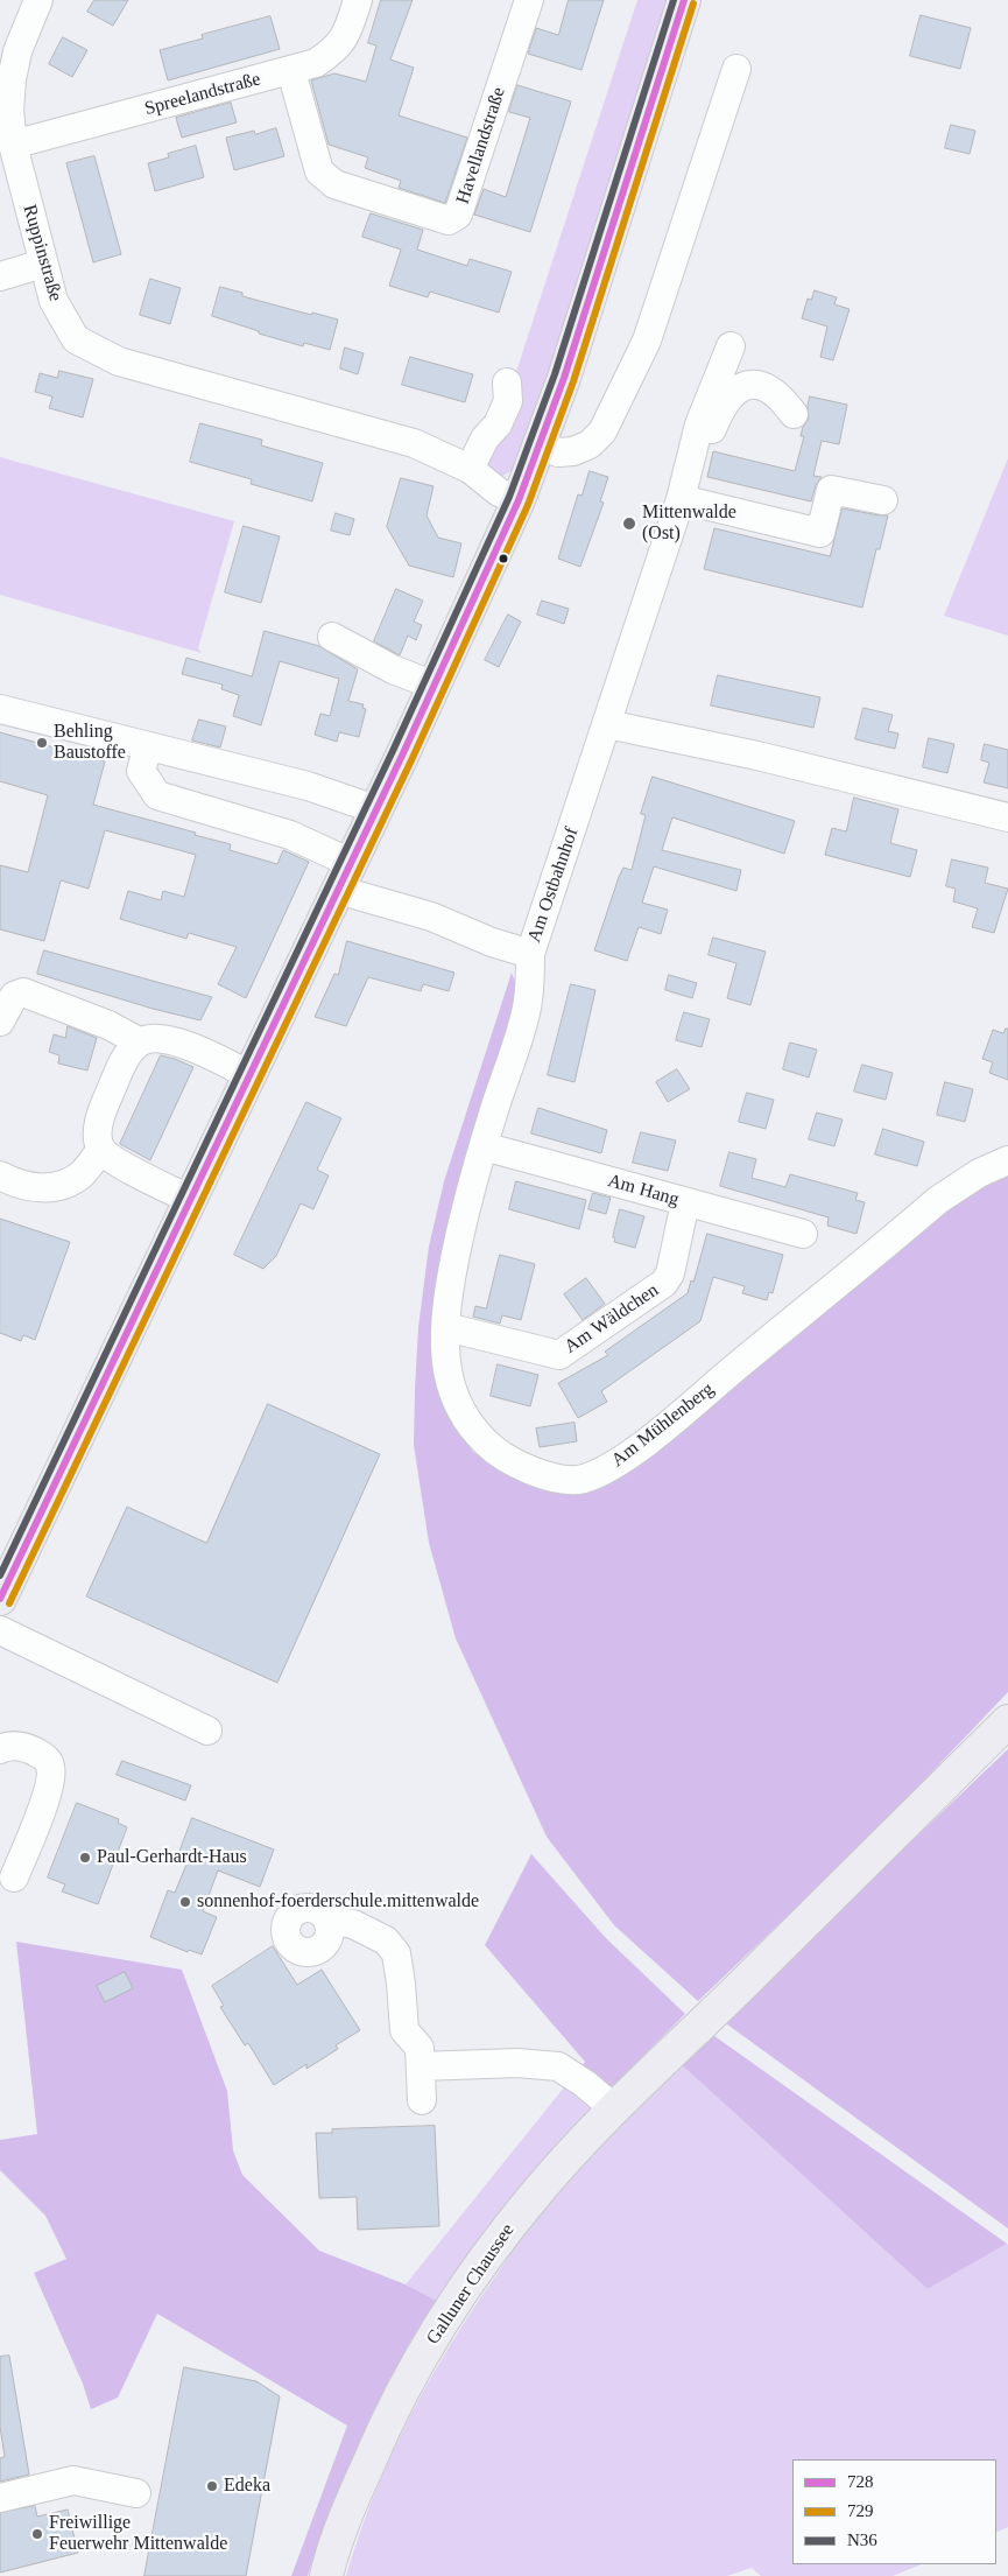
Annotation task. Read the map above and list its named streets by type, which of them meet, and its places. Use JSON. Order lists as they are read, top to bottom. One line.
{"streets":{"main road":["Galluner Chaussee"],"street":["Spreelandstraße","Havellandstraße","Ruppinstraße","Am Ostbahnhof","Am Hang","Am Wäldchen","Am Mühlenberg"]},"crossings":[["Spreelandstraße","Havellandstraße"],["Spreelandstraße","Ruppinstraße"],["Am Ostbahnhof","Am Mühlenberg"],["Am Hang","Am Wäldchen"],["Am Hang","Am Mühlenberg"],["Am Wäldchen","Am Mühlenberg"]],"places":["Mittenwalde (Ost)","Behling Baustoffe","Paul-Gerhardt-Haus","sonnenhof-foerderschule.mittenwalde","Edeka","Freiwillige Feuerwehr Mittenwalde"],"lines":["transit line 728","transit line N36","transit line 729"],"legend":["728","729","N36"]}
